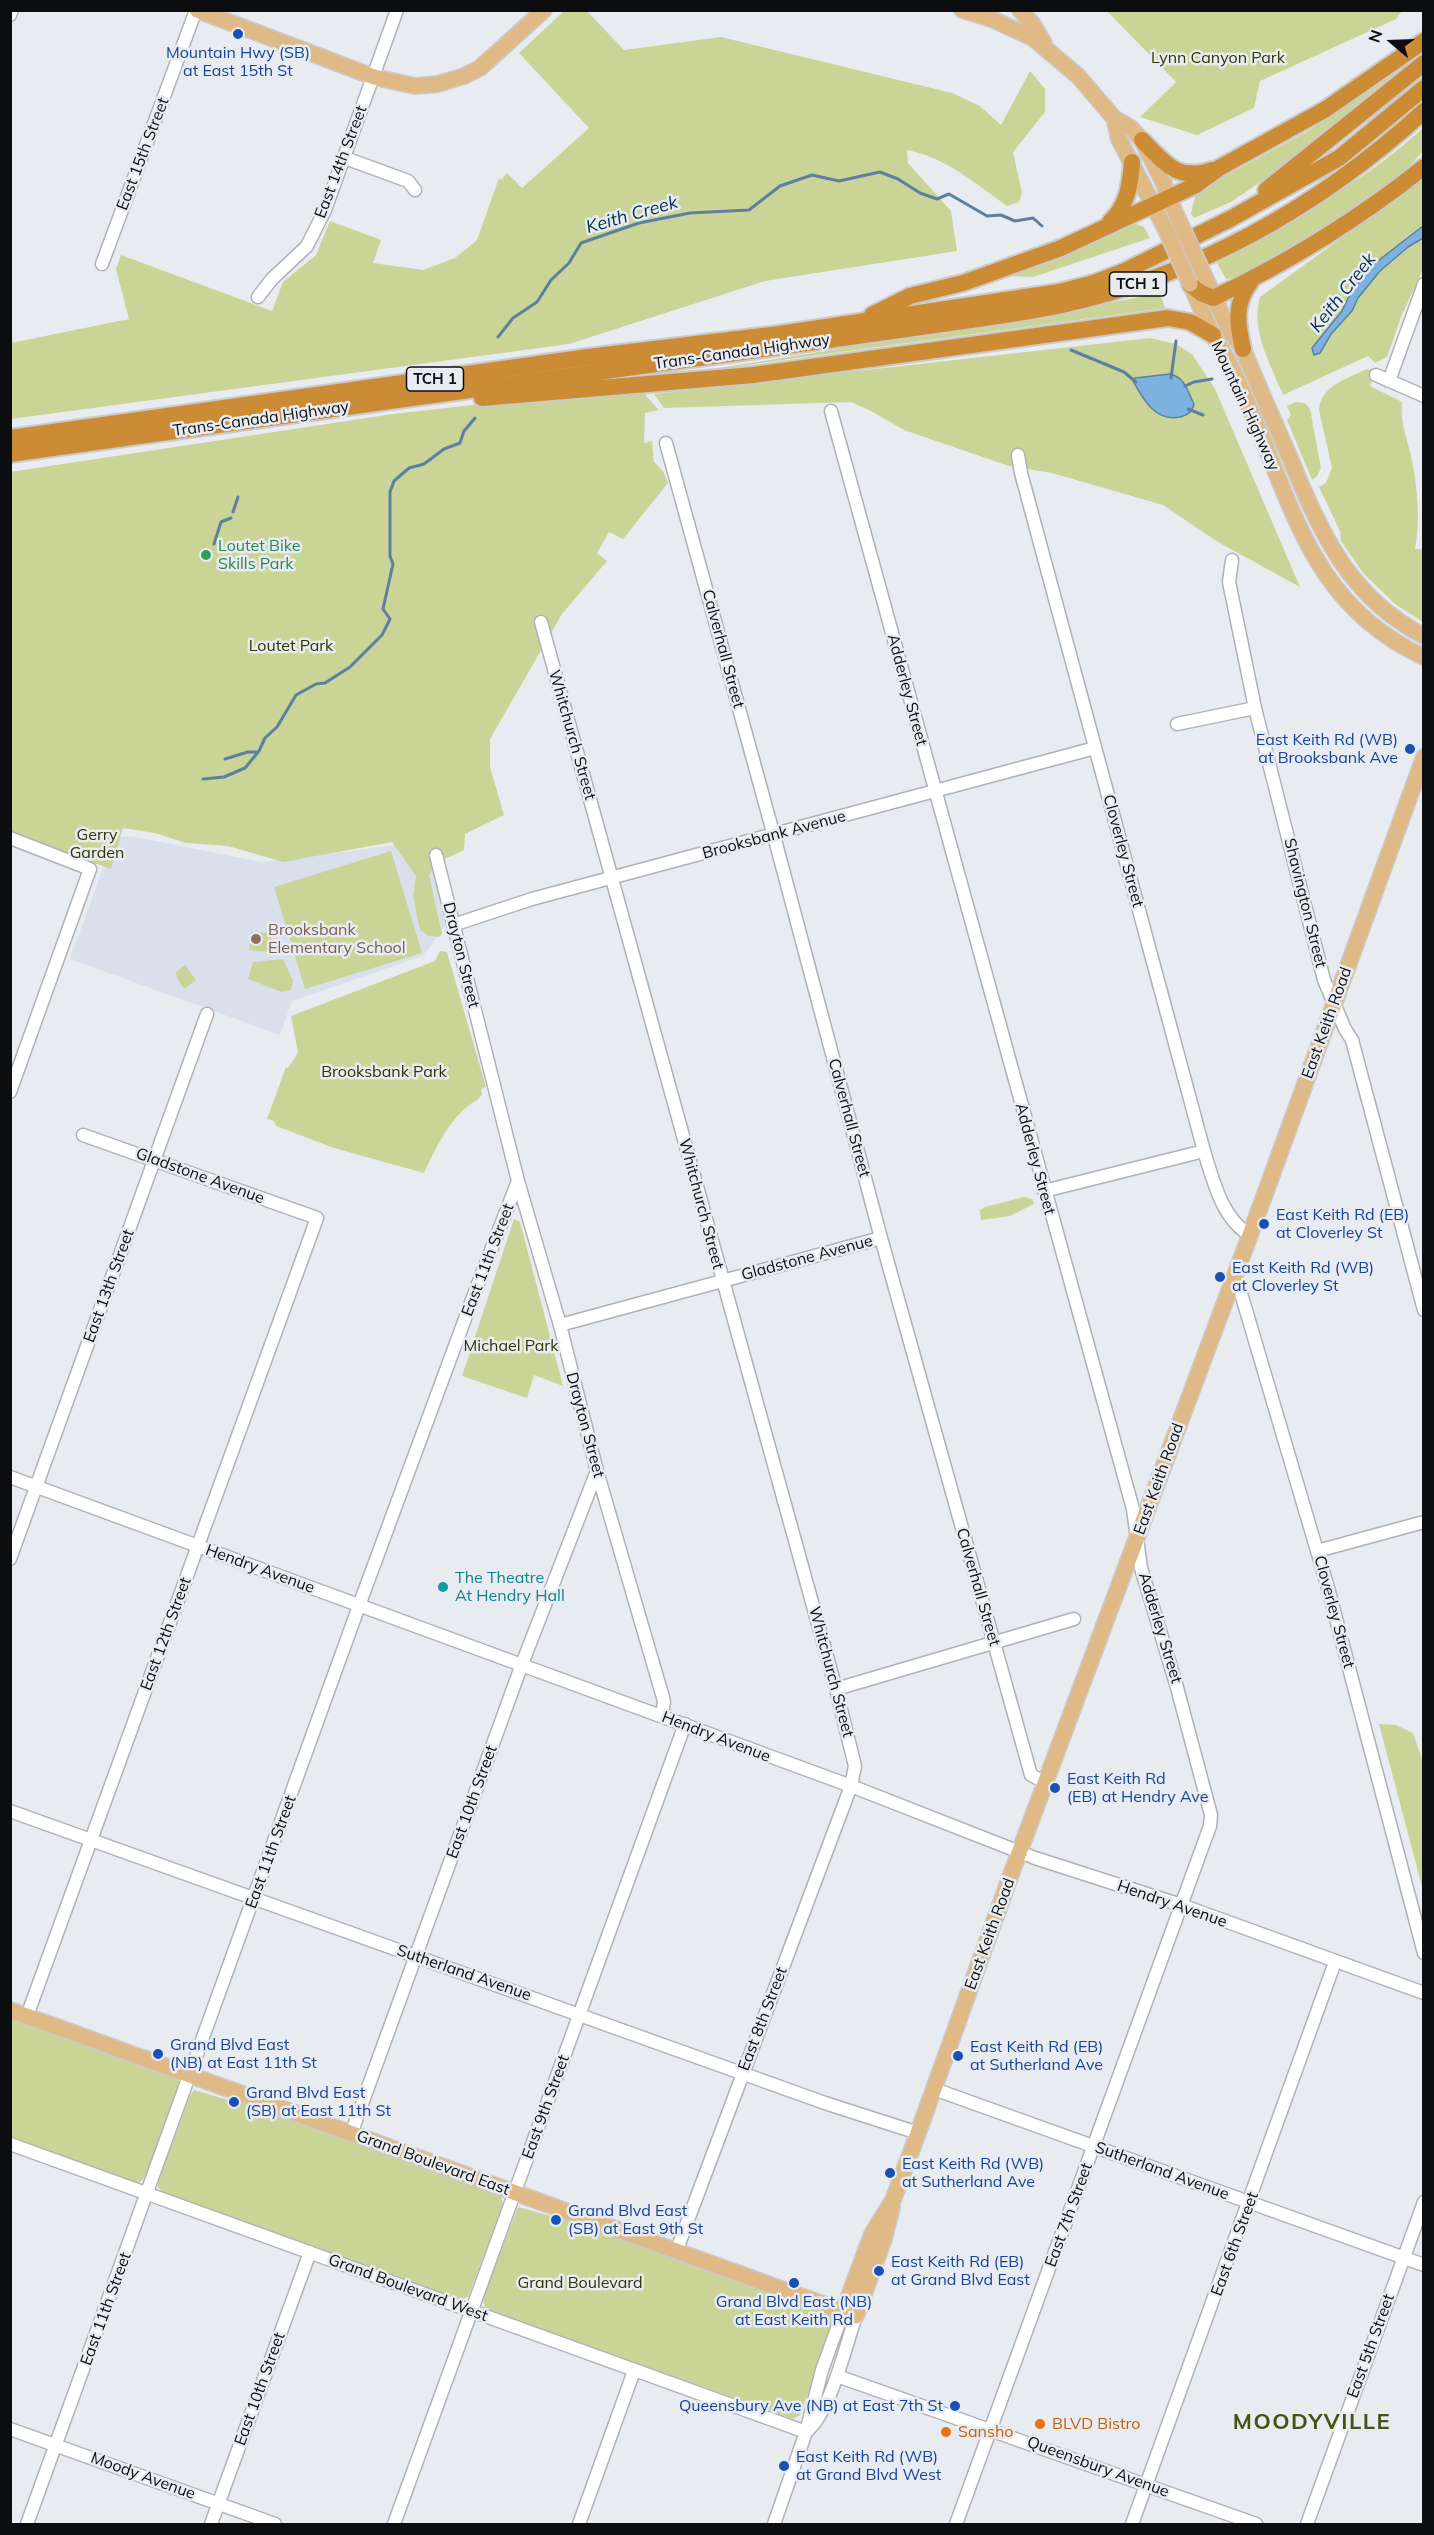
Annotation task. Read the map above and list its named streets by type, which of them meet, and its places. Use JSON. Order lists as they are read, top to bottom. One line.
{"streets":{"highway":["TCH 1","Trans-Canada Highway"],"main road":["Mountain Highway","East Keith Road","Grand Boulevard East"],"street":["East 15th Street","East 14th Street","Calverhall Street","Adderley Street","Whitchurch Street","Brooksbank Avenue","Cloverley Street","Shavington Street","Drayton Street","Gladstone Avenue","East 11th Street","East 13th Street","Hendry Avenue","East 12th Street","East 10th Street","Sutherland Avenue","East 8th Street","East 9th Street","East 7th Street","East 6th Street","Grand Boulevard West","East 5th Street","Queensbury Avenue","Moody Avenue"]},"crossings":[["TCH 1","Trans-Canada Highway"],["Calverhall Street","Brooksbank Avenue"],["Calverhall Street","East Keith Road"],["Calverhall Street","Gladstone Avenue"],["Adderley Street","Brooksbank Avenue"],["Adderley Street","East Keith Road"],["Adderley Street","Hendry Avenue"],["Adderley Street","East 7th Street"],["Whitchurch Street","Brooksbank Avenue"],["Whitchurch Street","Gladstone Avenue"],["Whitchurch Street","Hendry Avenue"],["Whitchurch Street","East 8th Street"],["Brooksbank Avenue","Cloverley Street"],["Brooksbank Avenue","Drayton Street"],["Cloverley Street","East Keith Road"],["Shavington Street","East Keith Road"],["Drayton Street","Gladstone Avenue"],["Drayton Street","East 11th Street"],["Drayton Street","Hendry Avenue"],["Drayton Street","East 10th Street"],["East Keith Road","Hendry Avenue"],["East Keith Road","Sutherland Avenue"],["East Keith Road","Grand Boulevard East"],["East Keith Road","Grand Boulevard West"],["East Keith Road","Queensbury Avenue"],["Gladstone Avenue","East 13th Street"],["Gladstone Avenue","East 12th Street"],["East 11th Street","Hendry Avenue"],["East 11th Street","Sutherland Avenue"],["East 11th Street","Grand Boulevard East"],["East 11th Street","Grand Boulevard West"],["East 11th Street","Moody Avenue"],["East 13th Street","Hendry Avenue"],["Hendry Avenue","East 12th Street"],["Hendry Avenue","East 10th Street"],["Hendry Avenue","East 8th Street"],["Hendry Avenue","East 9th Street"],["Hendry Avenue","East 7th Street"],["Hendry Avenue","East 6th Street"],["East 12th Street","Sutherland Avenue"],["East 12th Street","Grand Boulevard East"],["East 10th Street","Sutherland Avenue"],["East 10th Street","Grand Boulevard East"],["East 10th Street","Grand Boulevard West"],["East 10th Street","Moody Avenue"],["Sutherland Avenue","East 8th Street"],["Sutherland Avenue","East 9th Street"],["Sutherland Avenue","East 7th Street"],["Sutherland Avenue","East 6th Street"],["Sutherland Avenue","East 5th Street"],["East 8th Street","Grand Boulevard East"],["East 9th Street","Grand Boulevard East"],["East 9th Street","Grand Boulevard West"],["East 7th Street","Queensbury Avenue"],["East 6th Street","Queensbury Avenue"]],"districts":["MOODYVILLE"],"water":["Keith Creek"],"parks":["Lynn Canyon Park","Loutet Park","Gerry Garden","Brooksbank Park","Michael Park","Grand Boulevard"],"places":["Mountain Hwy (SB) at East 15th St","Loutet Bike Skills Park","East Keith Rd (WB) at Brooksbank Ave","Brooksbank Elementary School","East Keith Rd (EB) at Cloverley St","East Keith Rd (WB) at Cloverley St","The Theatre At Hendry Hall","East Keith Rd (EB) at Hendry Ave","Grand Blvd East (NB) at East 11th St","East Keith Rd (EB) at Sutherland Ave","Grand Blvd East (SB) at East 11th St","East Keith Rd (WB) at Sutherland Ave","Grand Blvd East (SB) at East 9th St","East Keith Rd (EB) at Grand Blvd East","Grand Blvd East (NB) at East Keith Rd","Queensbury Ave (NB) at East 7th St","BLVD Bistro","Sansho","East Keith Rd (WB) at Grand Blvd West"],"north":"left"}
